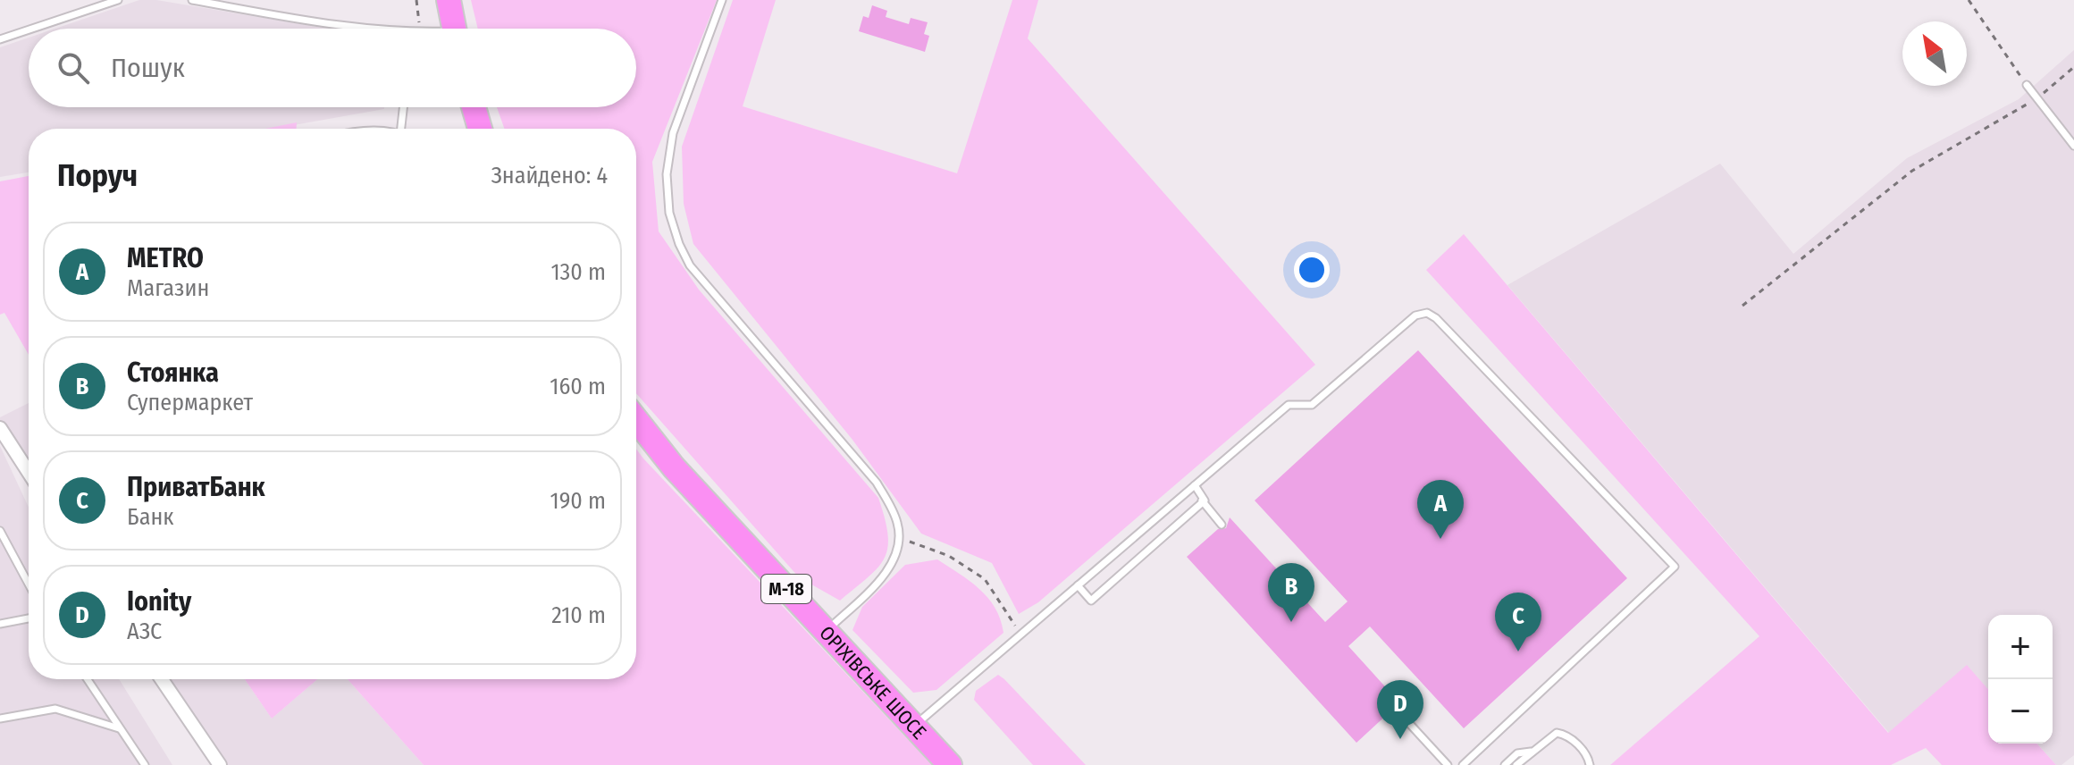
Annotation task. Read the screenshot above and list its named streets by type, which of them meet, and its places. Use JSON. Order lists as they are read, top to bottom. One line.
{"streets":{"highway":["М-18","ОРІХІВСЬКЕ ШОСЕ"]},"north":"top left","page":{"search":"Пошук","heading":["Поруч","Знайдено: 4"],"list":[{"mark":"A","name":"METRO","note":"Магазин","value":"130 m"},{"mark":"B","name":"Стоянка","note":"Супермаркет","value":"160 m"},{"mark":"C","name":"ПриватБанк","note":"Банк","value":"190 m"},{"mark":"D","name":"Ionity","note":"АЗС","value":"210 m"}],"pins":["A","B","C","D"],"map_buttons":["+","−"]}}
